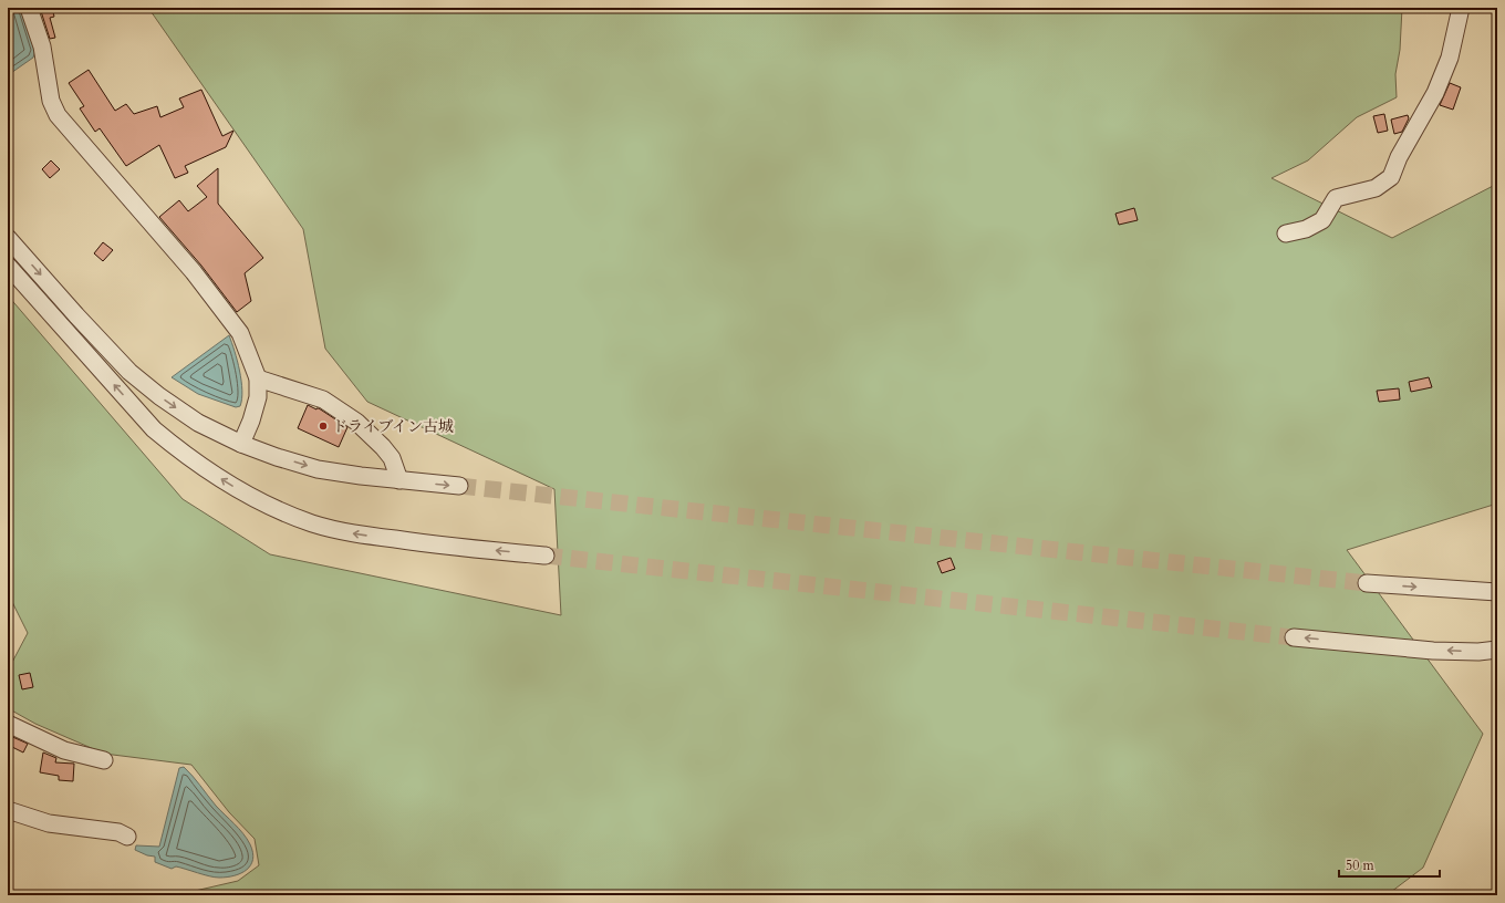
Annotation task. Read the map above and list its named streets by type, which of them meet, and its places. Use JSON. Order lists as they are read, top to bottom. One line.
{"places":["ドライブイン古城"],"scale_bar":"50 m"}
